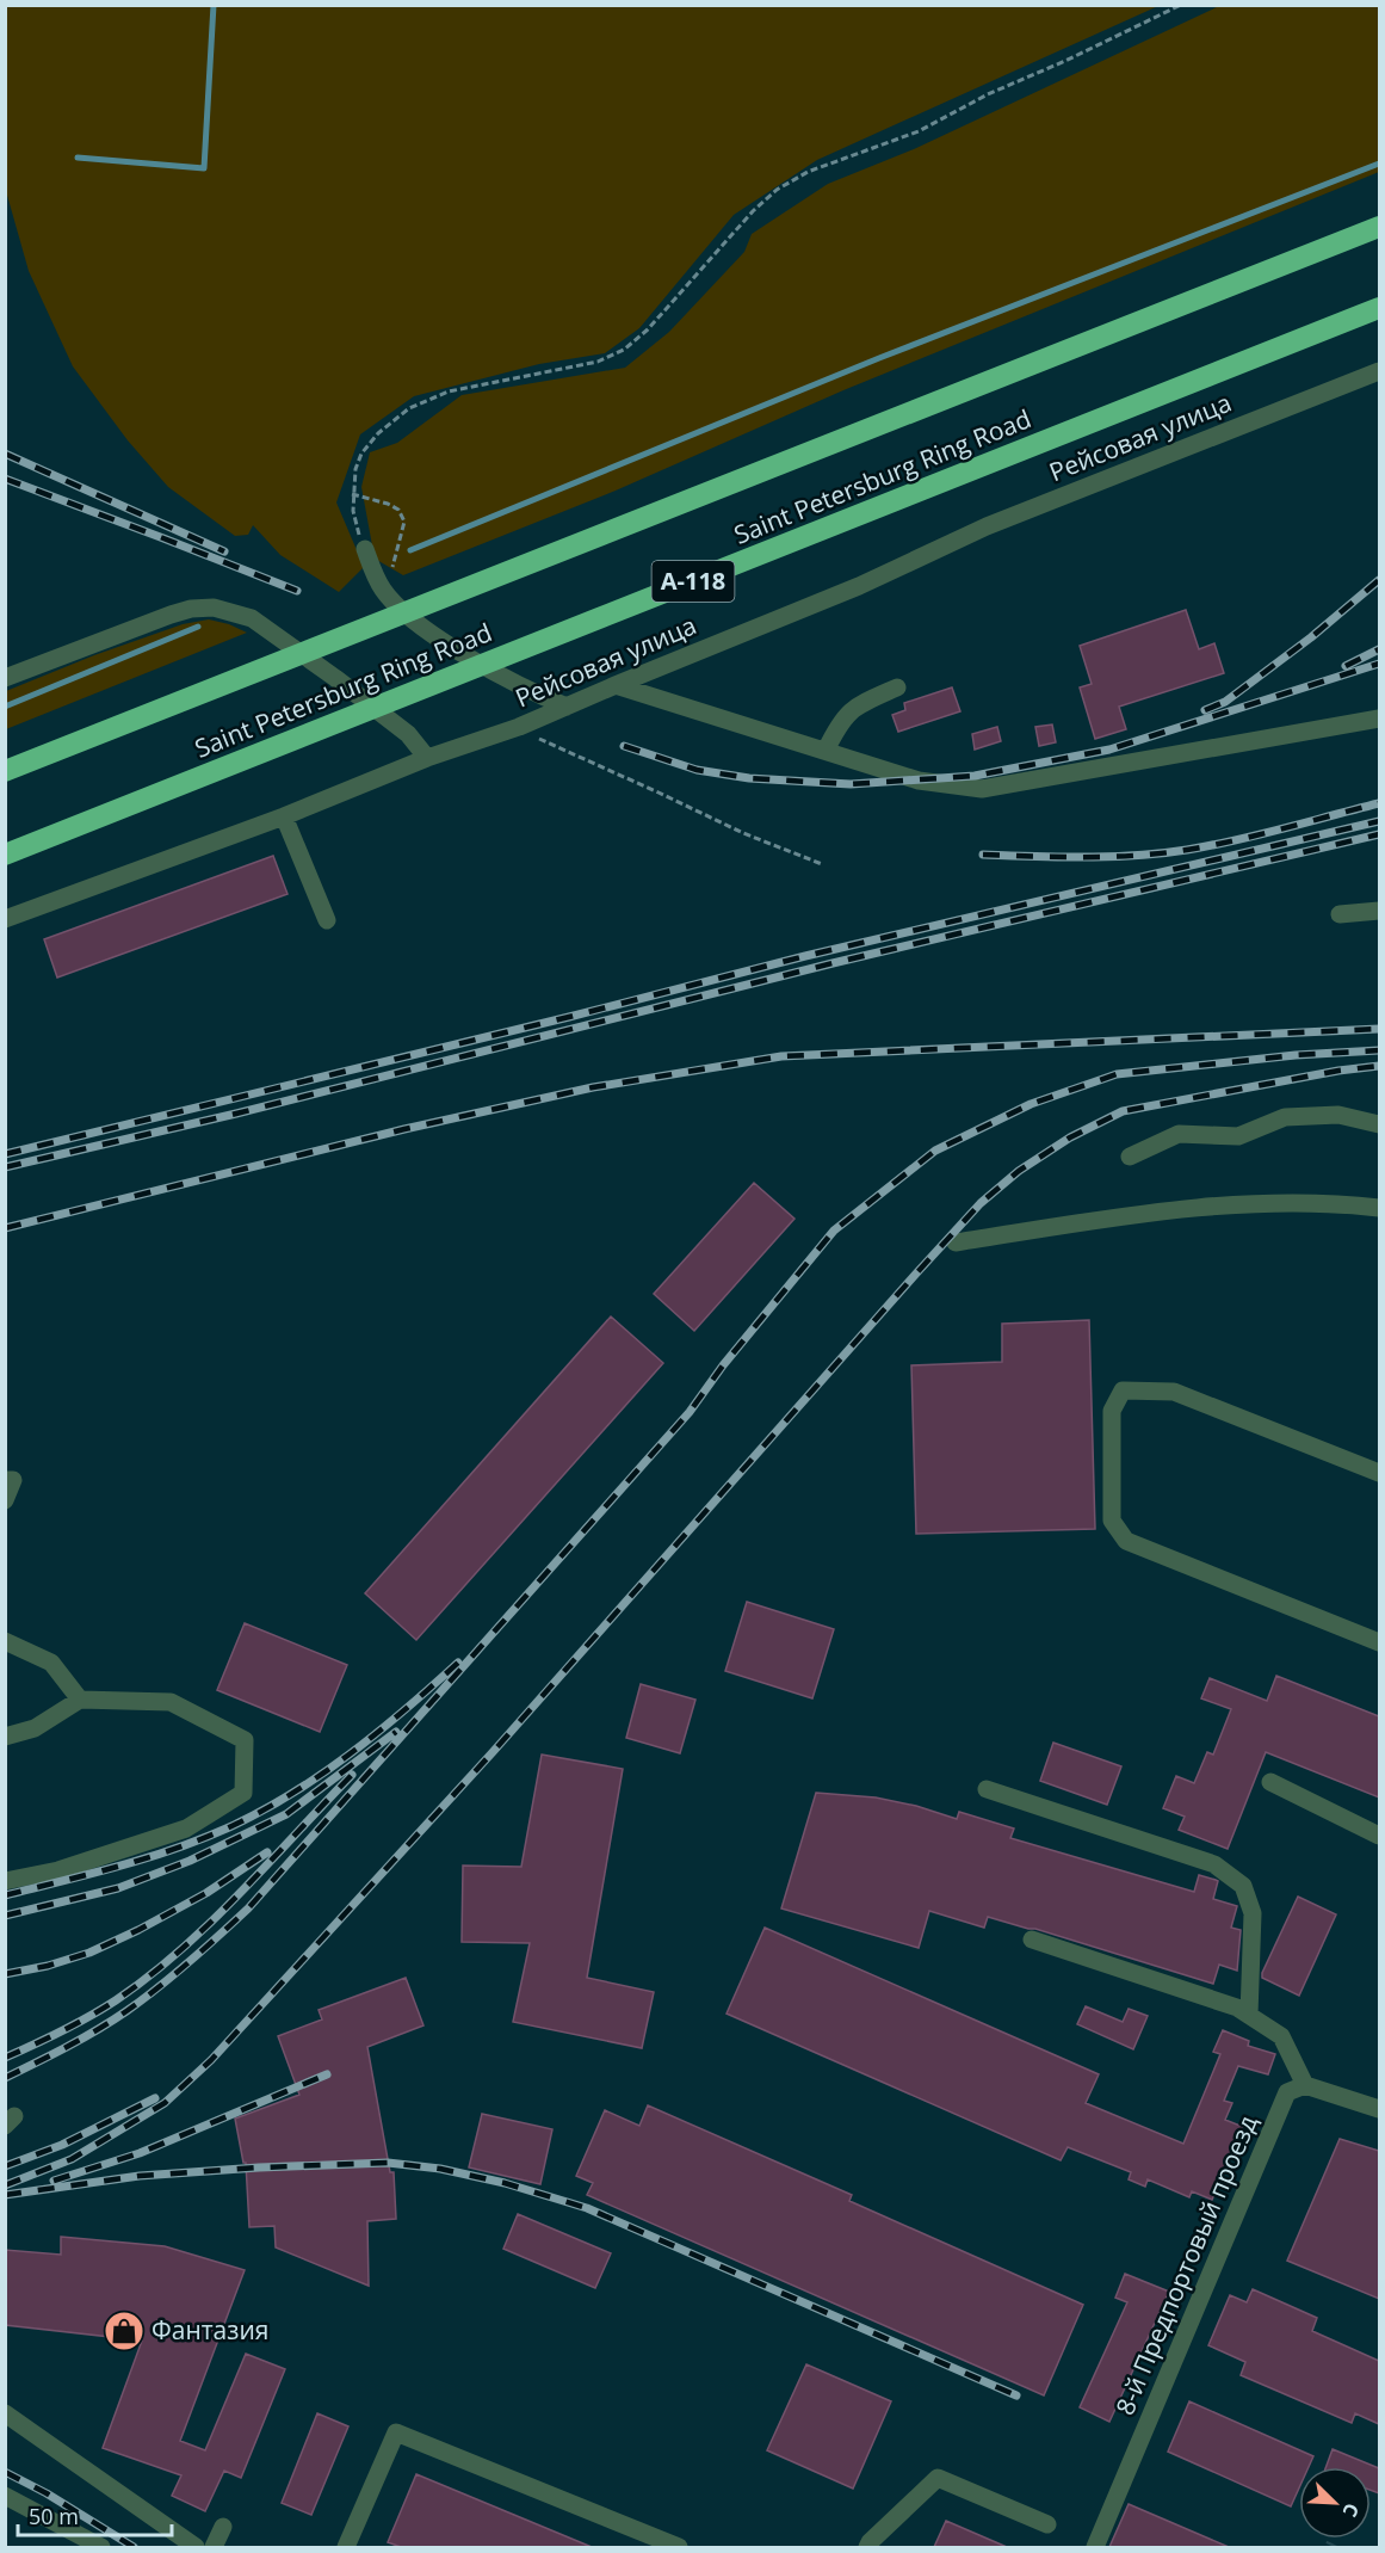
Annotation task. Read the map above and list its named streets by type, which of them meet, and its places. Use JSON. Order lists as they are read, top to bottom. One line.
{"streets":{"highway":["Saint Petersburg Ring Road","А-118"],"street":["Рейсовая улица","8-й Предпортовый проезд"]},"places":{"shop":["Фантазия"]},"scale_bar":"50 m","north":"bottom right"}
